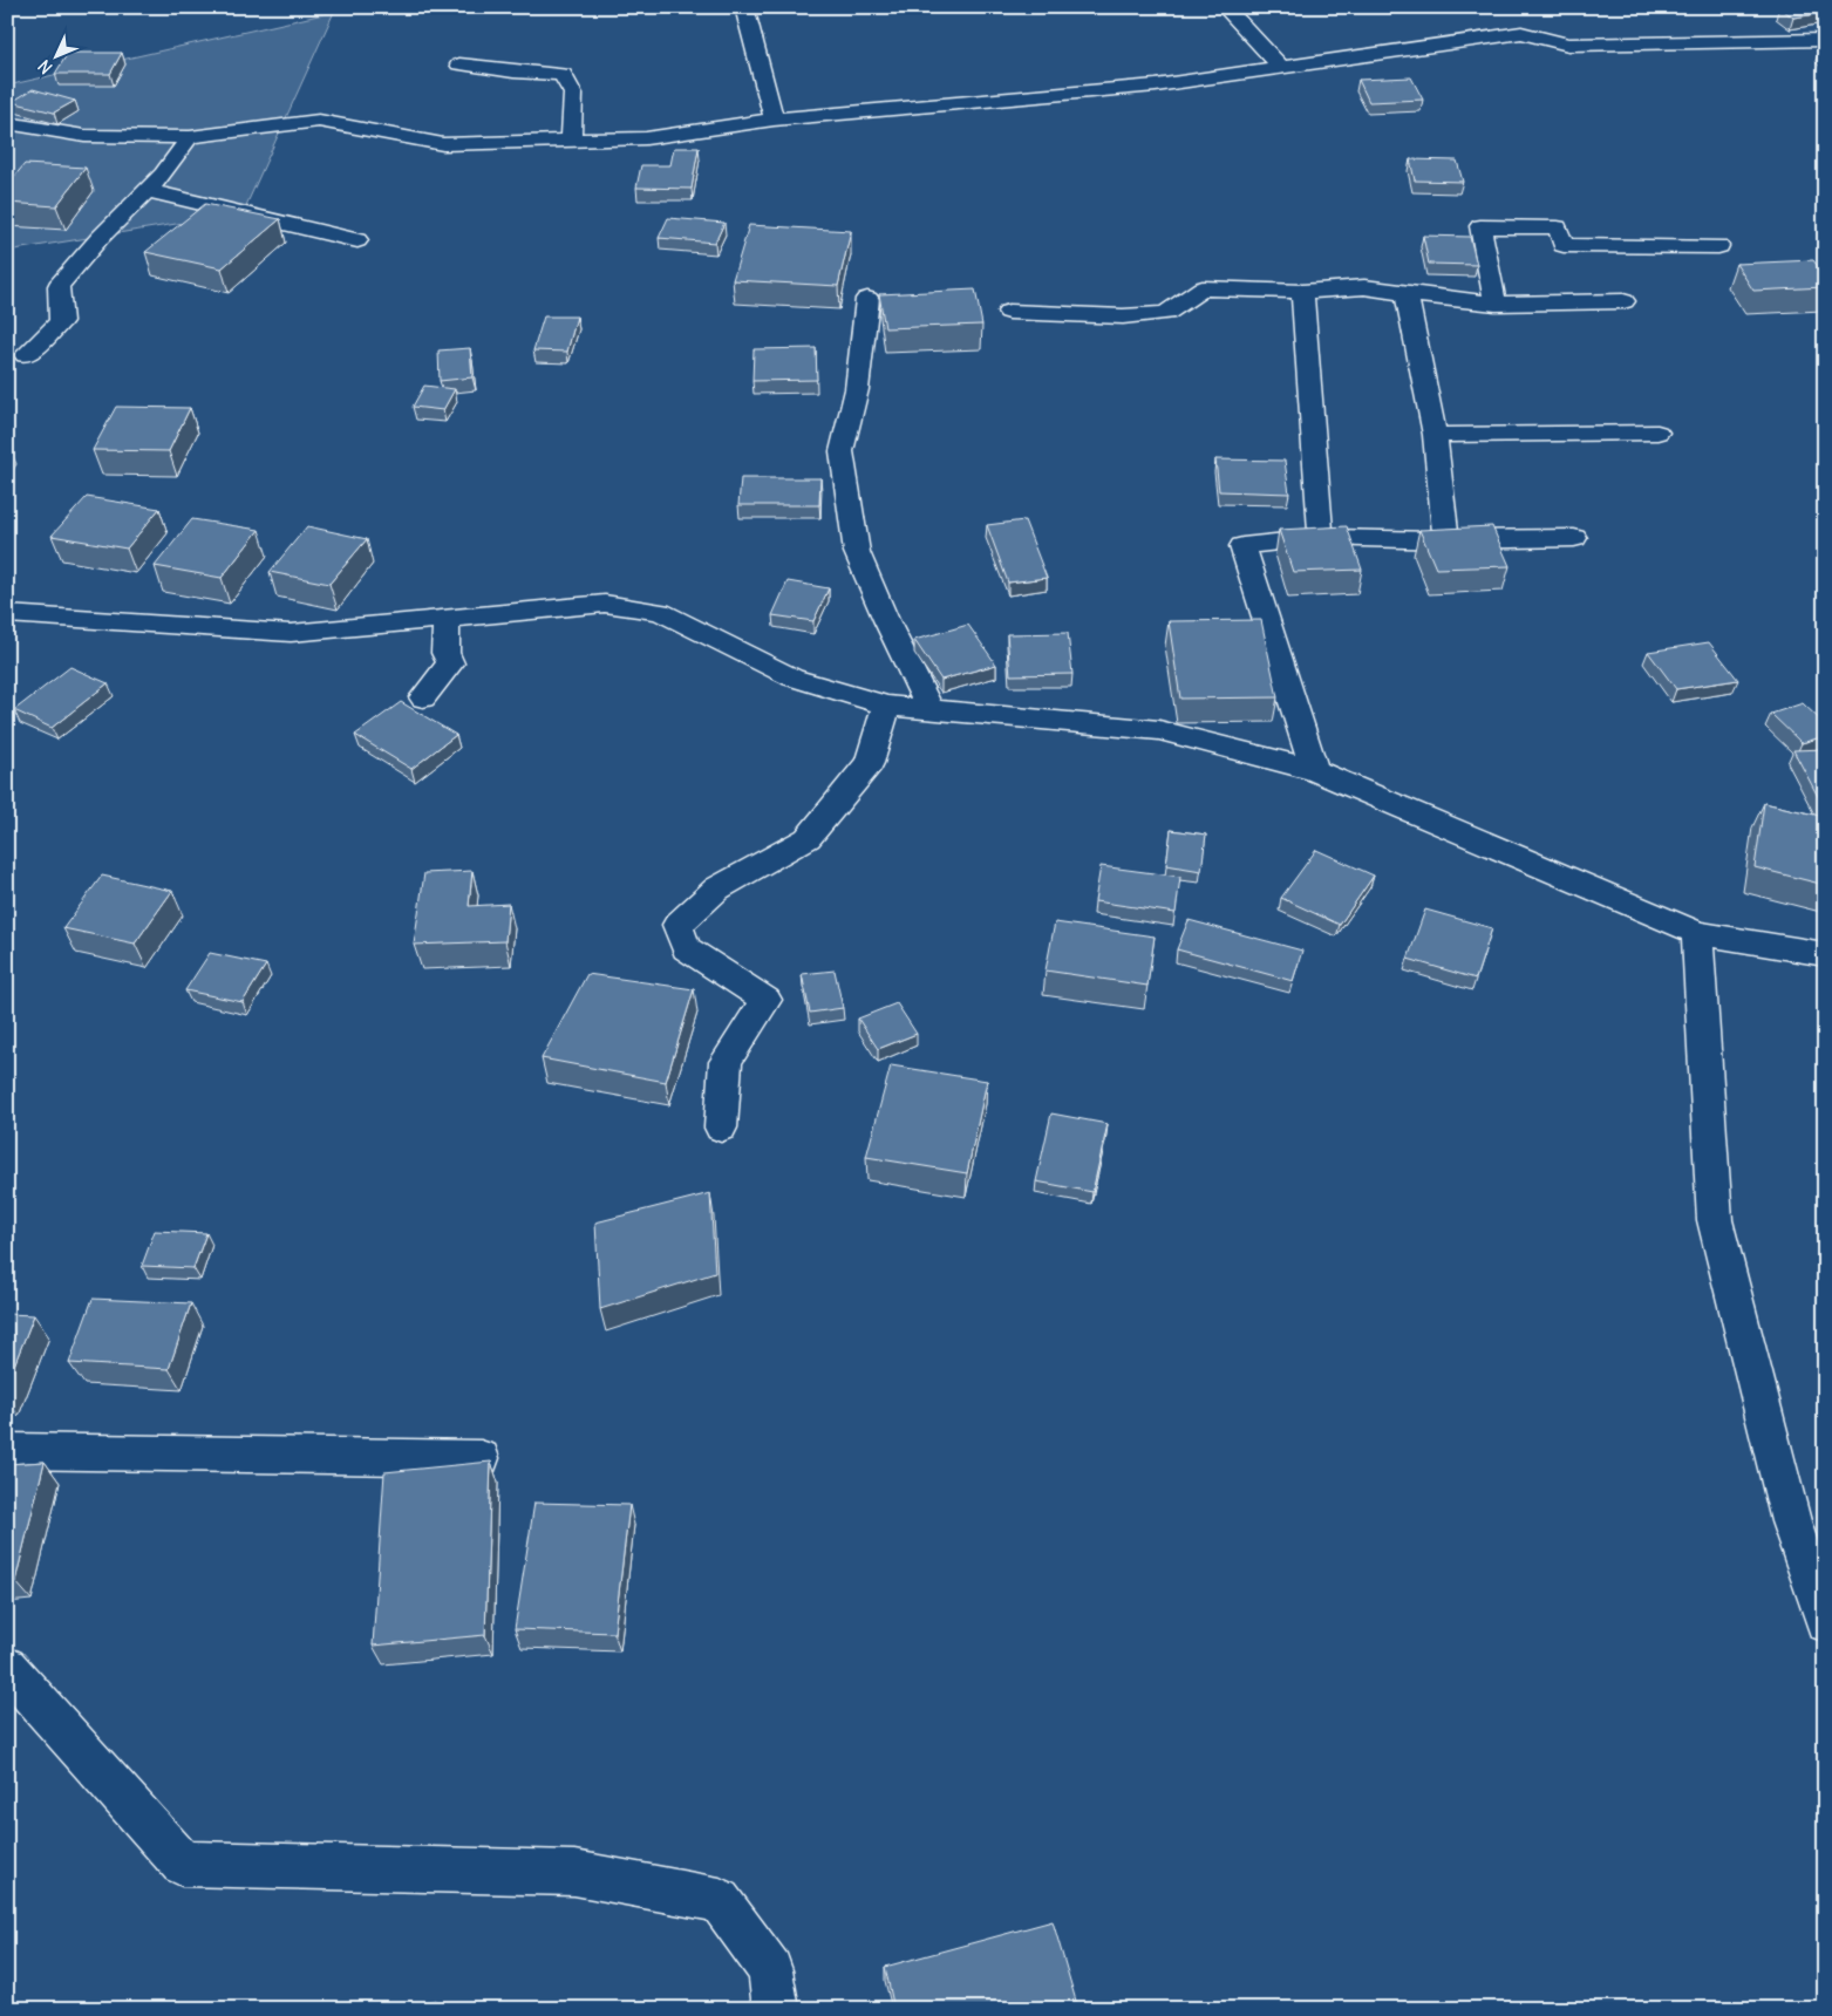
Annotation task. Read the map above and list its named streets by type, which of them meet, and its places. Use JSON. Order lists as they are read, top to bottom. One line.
{"north":"bottom left"}
